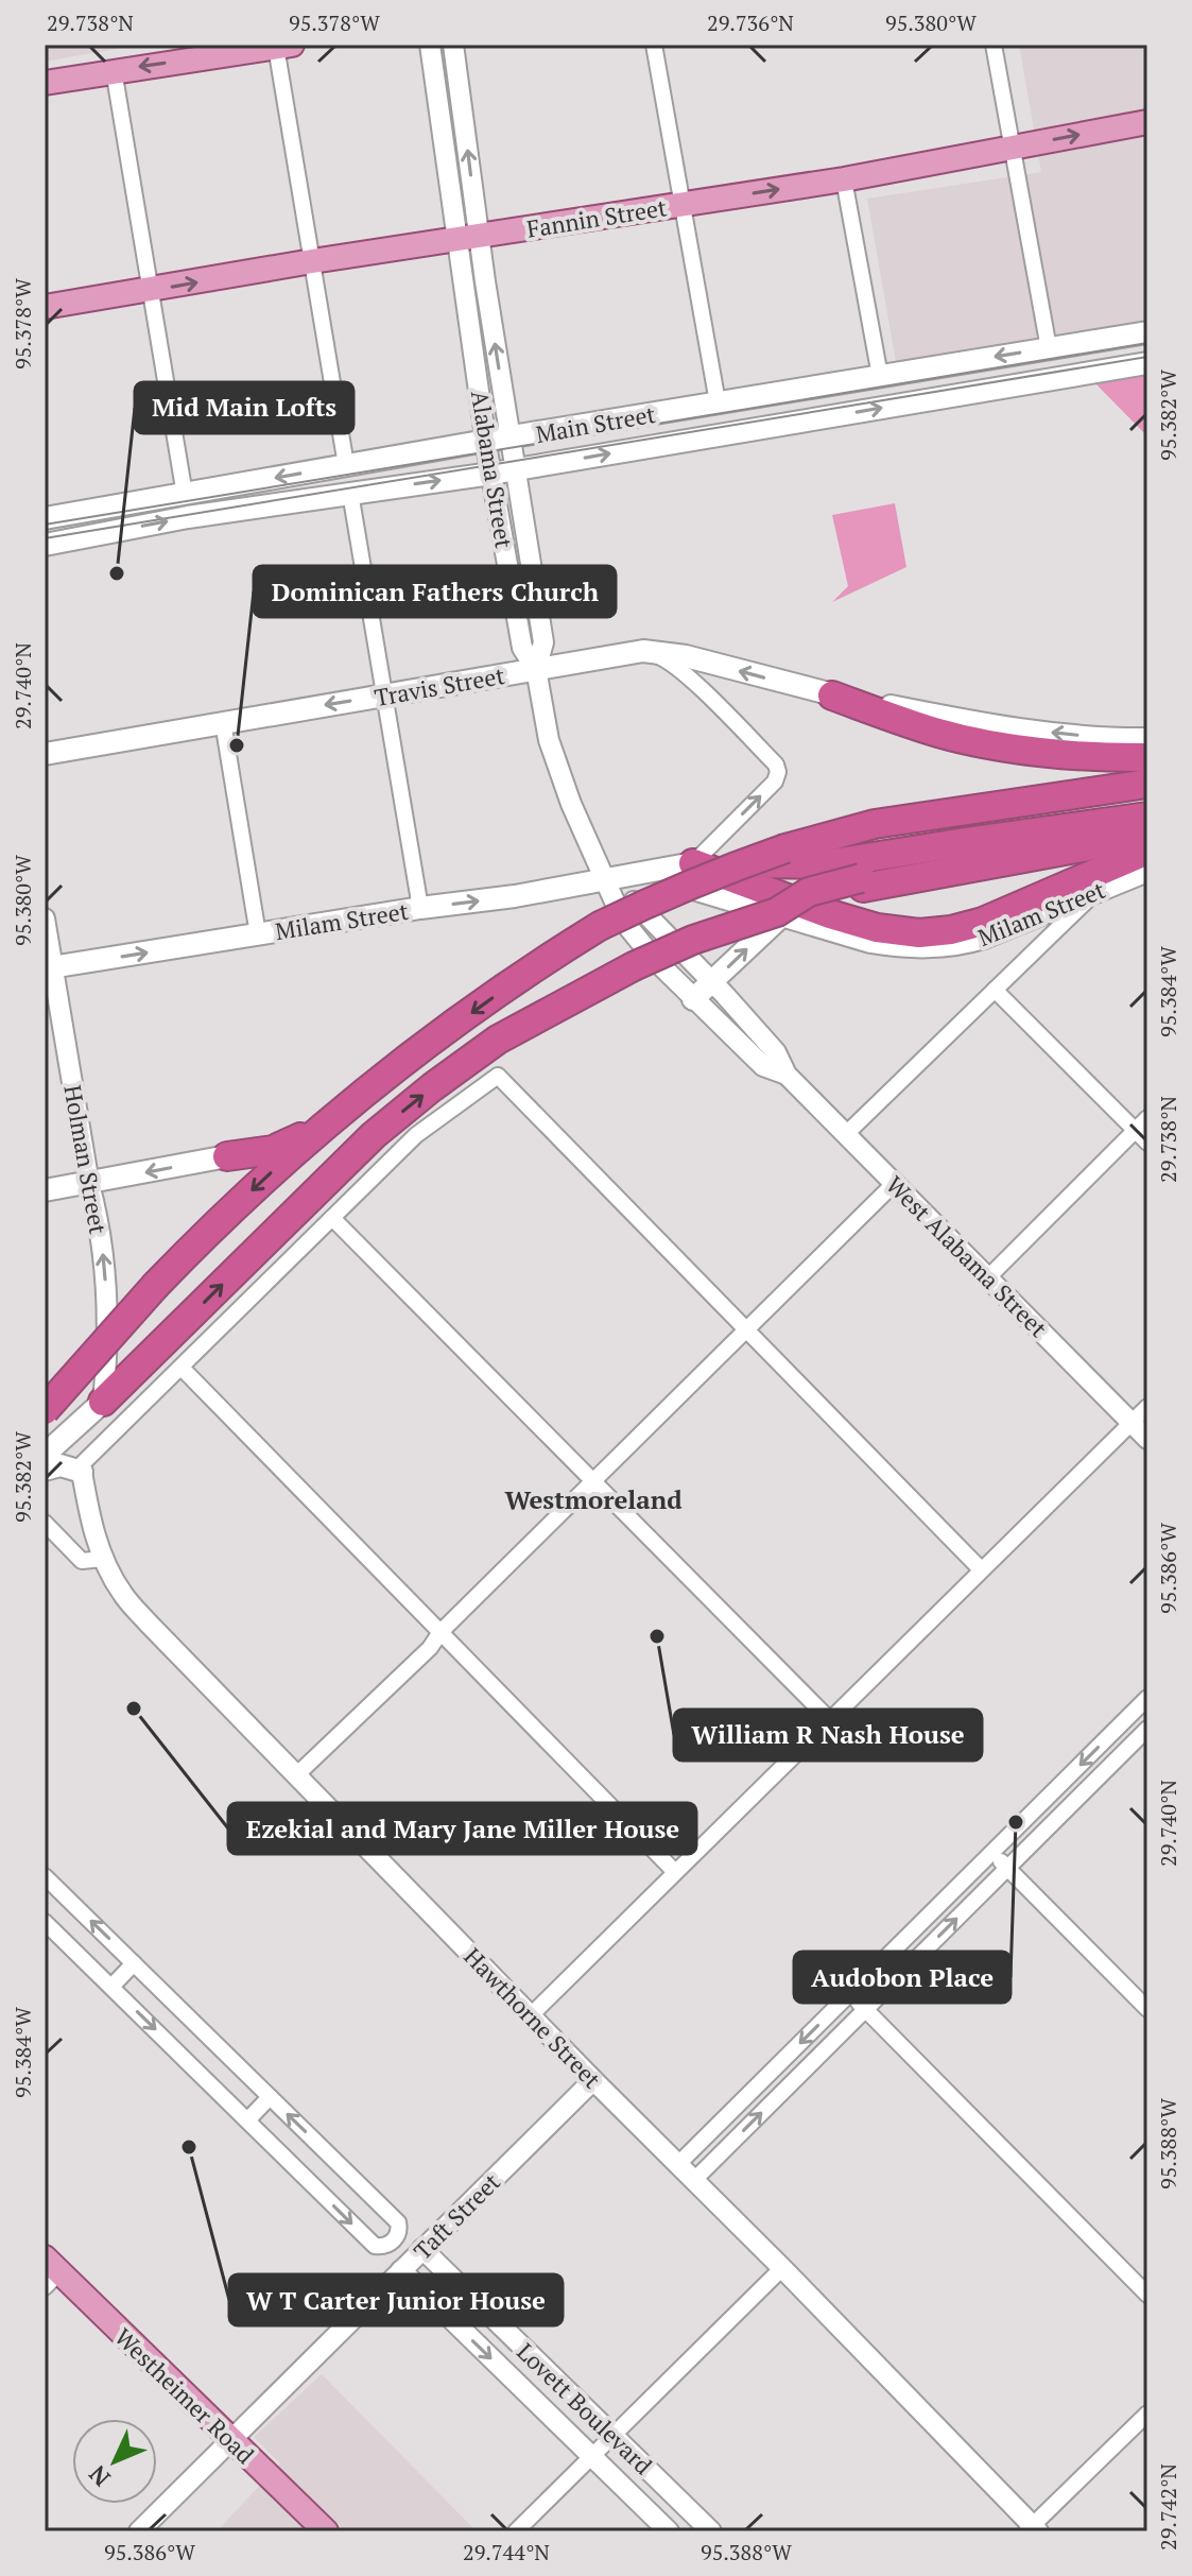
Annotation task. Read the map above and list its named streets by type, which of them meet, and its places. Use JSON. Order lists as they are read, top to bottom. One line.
{"streets":{"main road":["Fannin Street","Main Street","Travis Street","Milam Street","Westheimer Road"],"street":["Alabama Street","Holman Street","West Alabama Street","Hawthorne Street","Taft Street","Lovett Boulevard"]},"crossings":[["Fannin Street","Alabama Street"],["Main Street","Alabama Street"],["Alabama Street","Travis Street"],["Alabama Street","West Alabama Street"],["Travis Street","West Alabama Street"],["Milam Street","Holman Street"],["Milam Street","West Alabama Street"],["Hawthorne Street","Taft Street"],["Taft Street","Westheimer Road"],["Taft Street","Lovett Boulevard"]],"one_way":["Fannin Street","Travis Street","Holman Street"],"districts":["Westmoreland"],"places":["Mid Main Lofts","Dominican Fathers Church","William R Nash House","Ezekial and Mary Jane Miller House","Audobon Place","W T Carter Junior House"],"north":"bottom left","coordinates":["29.738°N","95.378°W","29.736°N","95.380°W","95.382°W","29.740°N","95.384°W","95.386°W","95.388°W","29.742°N","29.744°N"]}
